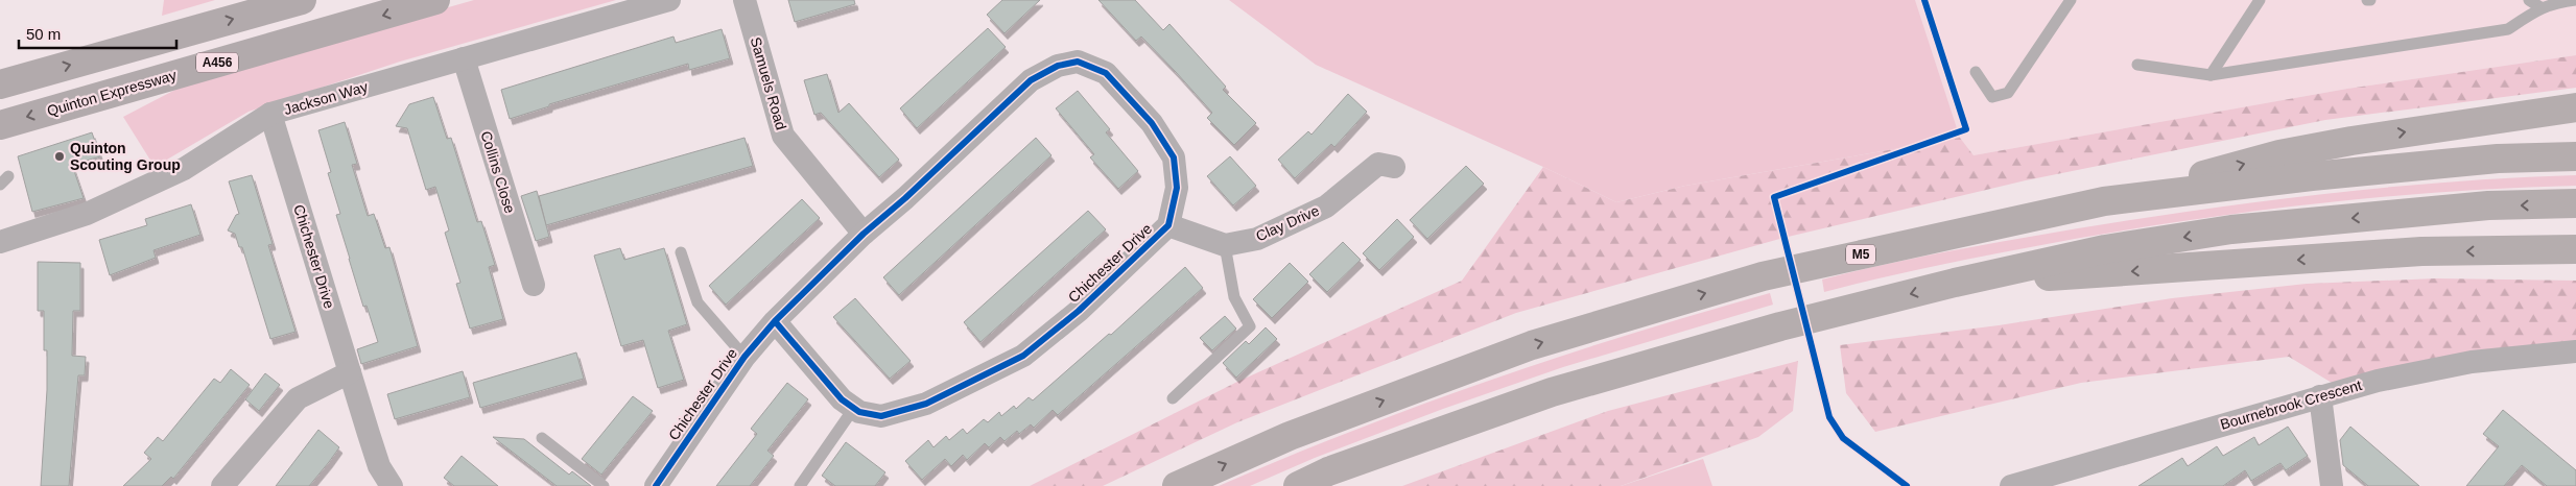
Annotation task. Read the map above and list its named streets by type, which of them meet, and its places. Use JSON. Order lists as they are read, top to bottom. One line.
{"streets":{"highway":["A456","Quinton Expressway","M5"],"street":["Samuels Road","Jackson Way","Collins Close","Clay Drive","Chichester Drive","Bournebrook Crescent"]},"crossings":[["Samuels Road","Chichester Drive"],["Jackson Way","Collins Close"],["Jackson Way","Chichester Drive"]],"places":["Quinton Scouting Group"],"scale_bar":"50 m"}
